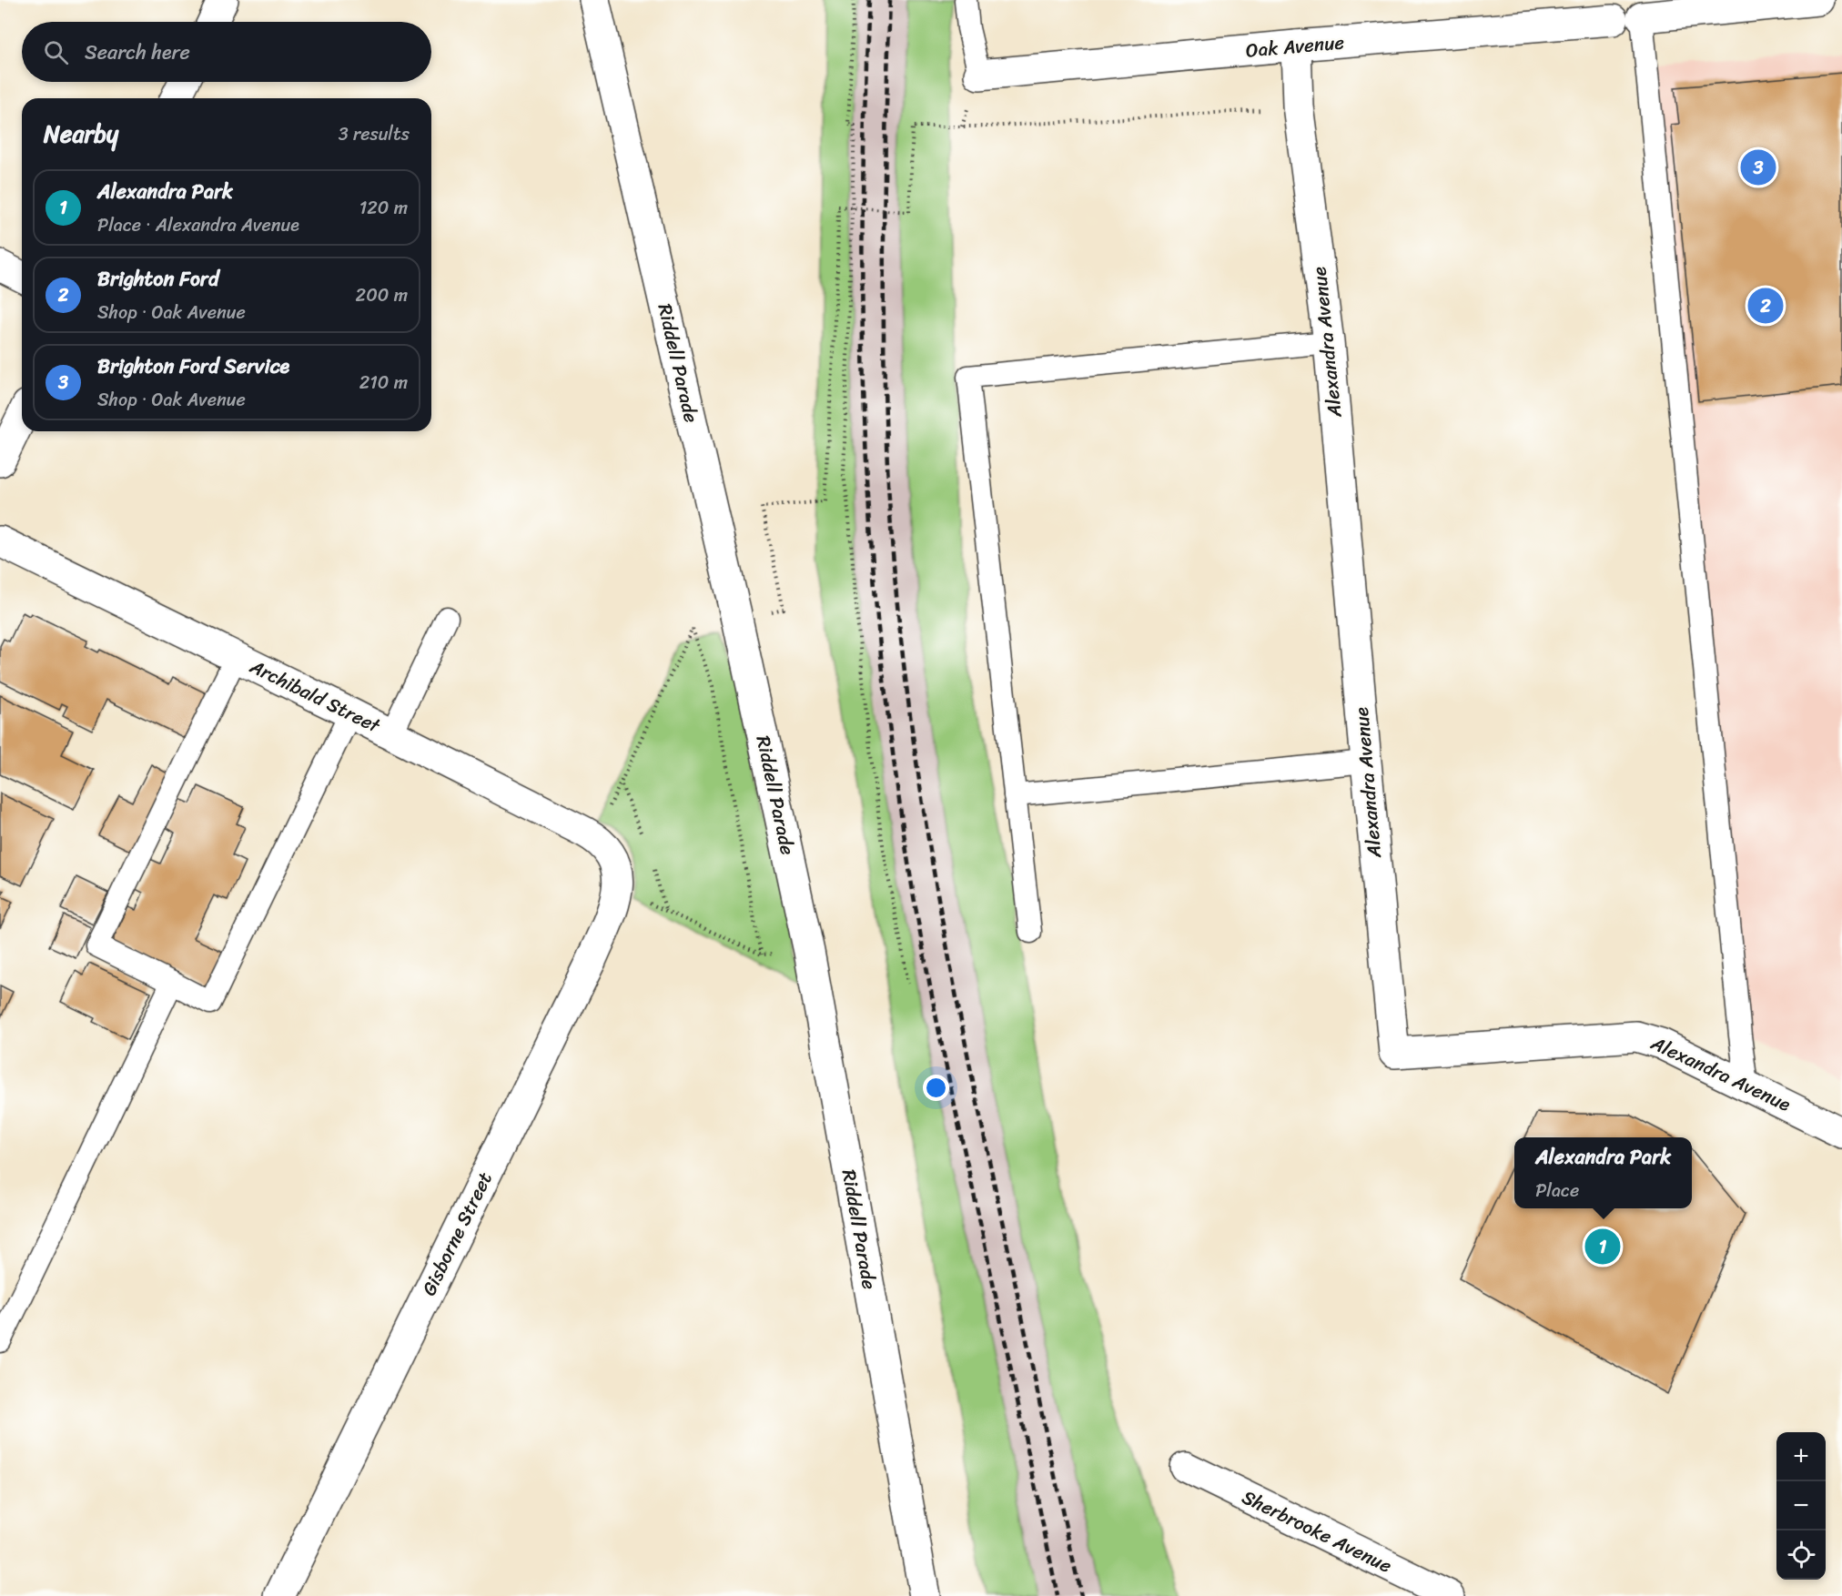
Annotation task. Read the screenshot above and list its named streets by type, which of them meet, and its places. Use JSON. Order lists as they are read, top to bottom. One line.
{"streets":{"street":["Oak Avenue","Alexandra Avenue","Riddell Parade","Archibald Street","Gisborne Street","Sherbrooke Avenue"]},"crossings":[["Oak Avenue","Alexandra Avenue"],["Archibald Street","Gisborne Street"]],"page":{"search":"Search here","heading":["Nearby","3 results"],"pins":["3","2","1"],"list":[{"mark":"1","name":"Alexandra Park","note":"Place · Alexandra Avenue","value":"120 m"},{"mark":"2","name":"Brighton Ford","note":"Shop · Oak Avenue","value":"200 m"},{"mark":"3","name":"Brighton Ford Service","note":"Shop · Oak Avenue","value":"210 m"}],"popup":["Alexandra Park","Place"],"map_buttons":["+","−"]}}
